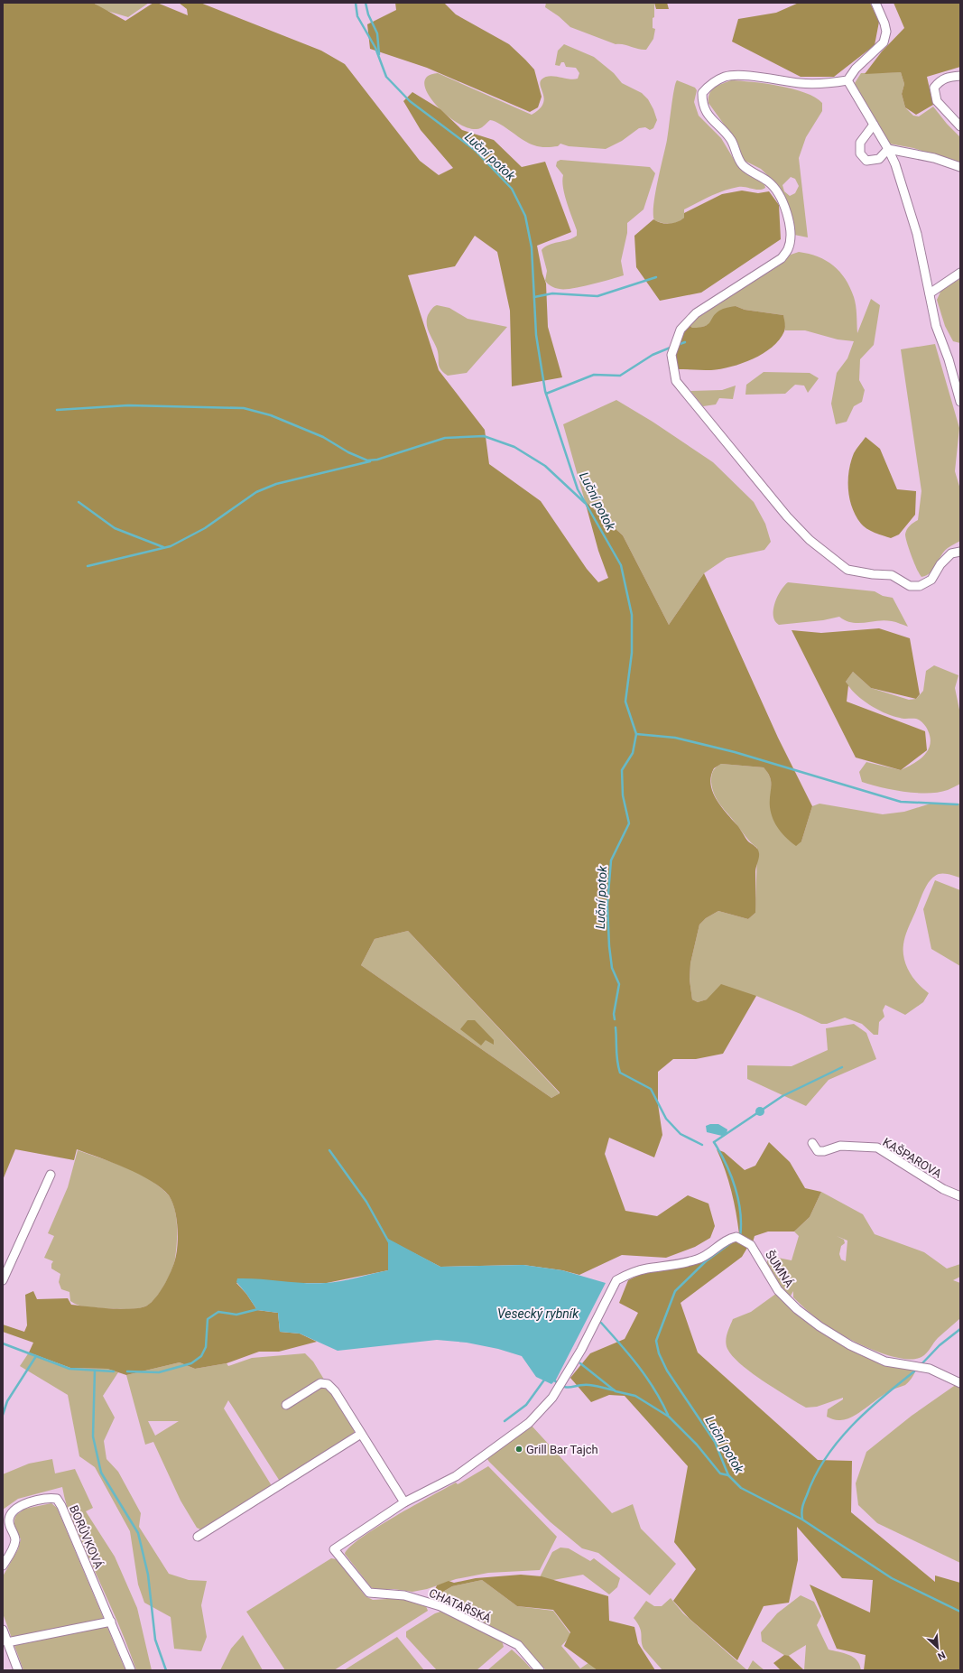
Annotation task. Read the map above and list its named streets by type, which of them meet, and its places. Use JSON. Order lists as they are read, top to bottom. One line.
{"streets":{"street":["KAŠPAROVA","ŠUMNÁ","BORŮVKOVÁ","CHATAŘSKÁ"]},"crossings":[["ŠUMNÁ","CHATAŘSKÁ"]],"water":["Luční potok","Vesecký rybník"],"places":["Grill Bar Tajch"],"north":"bottom right"}
